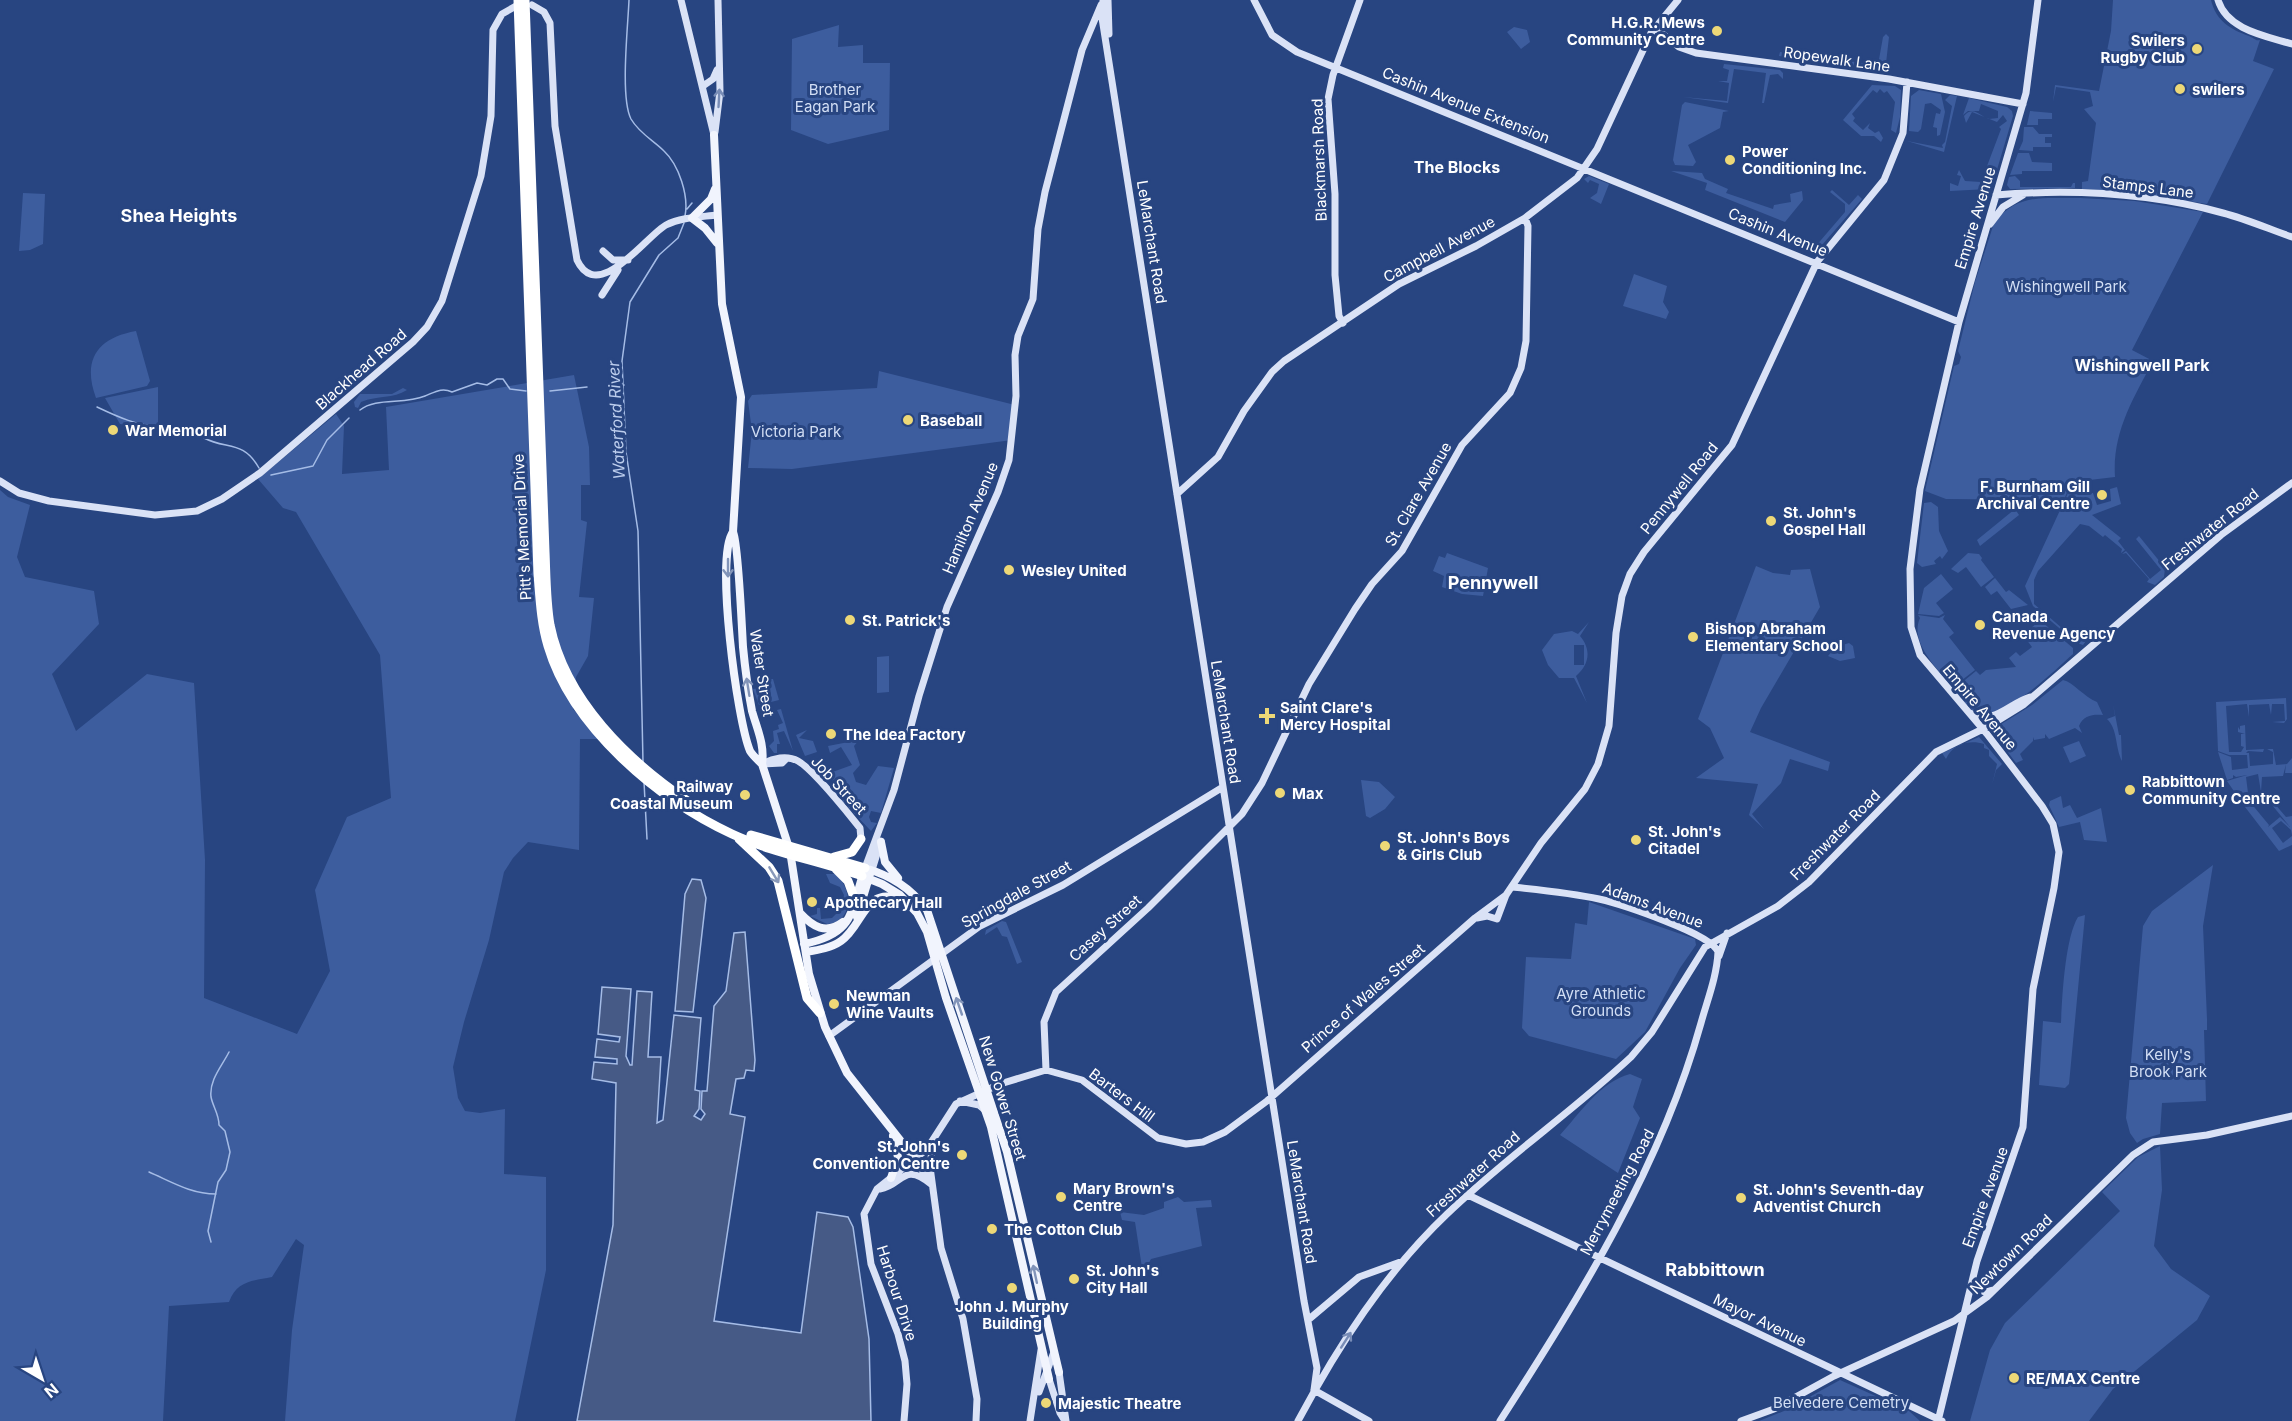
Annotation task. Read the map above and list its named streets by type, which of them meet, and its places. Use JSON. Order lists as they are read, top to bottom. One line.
{"streets":{"highway":["Pitt's Memorial Drive"],"main road":["Water Street","New Gower Street"],"street":["Ropewalk Lane","Cashin Avenue Extension","Blackmarsh Road","Stamps Lane","Empire Avenue","Cashin Avenue","LeMarchant Road","Campbell Avenue","Blackhead Road","Pennywell Road","St. Clare Avenue","Hamilton Avenue","Freshwater Road","Job Street","Springdale Street","Adams Avenue","Casey Street","Prince of Wales Street","Barters Hill","Merrymeeting Road","Newtown Road","Harbour Drive","Mayor Avenue"]},"crossings":[["Ropewalk Lane","Empire Avenue"],["Ropewalk Lane","Campbell Avenue"],["Ropewalk Lane","Pennywell Road"],["Cashin Avenue Extension","Blackmarsh Road"],["Cashin Avenue Extension","Cashin Avenue"],["Cashin Avenue Extension","Campbell Avenue"],["Blackmarsh Road","Campbell Avenue"],["Stamps Lane","Empire Avenue"],["Empire Avenue","Cashin Avenue"],["Empire Avenue","Freshwater Road"],["Empire Avenue","Newtown Road"],["Empire Avenue","Mayor Avenue"],["Cashin Avenue","Campbell Avenue"],["Cashin Avenue","Pennywell Road"],["LeMarchant Road","Campbell Avenue"],["LeMarchant Road","St. Clare Avenue"],["LeMarchant Road","Hamilton Avenue"],["LeMarchant Road","Freshwater Road"],["LeMarchant Road","Springdale Street"],["LeMarchant Road","Casey Street"],["LeMarchant Road","Prince of Wales Street"],["LeMarchant Road","Barters Hill"],["Campbell Avenue","St. Clare Avenue"],["Blackhead Road","Pitt's Memorial Drive"],["Pennywell Road","Adams Avenue"],["Pennywell Road","Prince of Wales Street"],["St. Clare Avenue","Casey Street"],["Hamilton Avenue","Pitt's Memorial Drive"],["Hamilton Avenue","New Gower Street"],["Pitt's Memorial Drive","New Gower Street"],["Freshwater Road","Adams Avenue"],["Freshwater Road","Merrymeeting Road"],["Freshwater Road","Mayor Avenue"],["Water Street","Job Street"],["Springdale Street","New Gower Street"],["Casey Street","Barters Hill"],["Prince of Wales Street","Barters Hill"],["Merrymeeting Road","Mayor Avenue"],["Newtown Road","Mayor Avenue"]],"districts":["The Blocks","Shea Heights","Wishingwell Park","Pennywell","Rabbittown"],"water":["Waterford River"],"parks":["Brother Eagan Park","Wishingwell Park","Victoria Park","Ayre Athletic Grounds","Kelly's Brook Park","Belvedere Cemetry"],"places":{"other":["H.G.R. Mews Community Centre","Swilers Rugby Club","swilers","Power Conditioning Inc.","Baseball","War Memorial","F. Burnham Gill Archival Centre","St. John's Gospel Hall","Wesley United","St. Patrick's","Canada Revenue Agency","Bishop Abraham Elementary School","The Idea Factory","Rabbittown Community Centre","Max","Railway Coastal Museum","St. John's Citadel","St. John's Boys & Girls Club","Apothecary Hall","Newman Wine Vaults","St. John's Convention Centre","Mary Brown's Centre","St. John's Seventh-day Adventist Church","The Cotton Club","St. John's City Hall","John J. Murphy Building","RE/MAX Centre","Majestic Theatre"],"health":["Saint Clare's Mercy Hospital"]},"north":"bottom right"}
